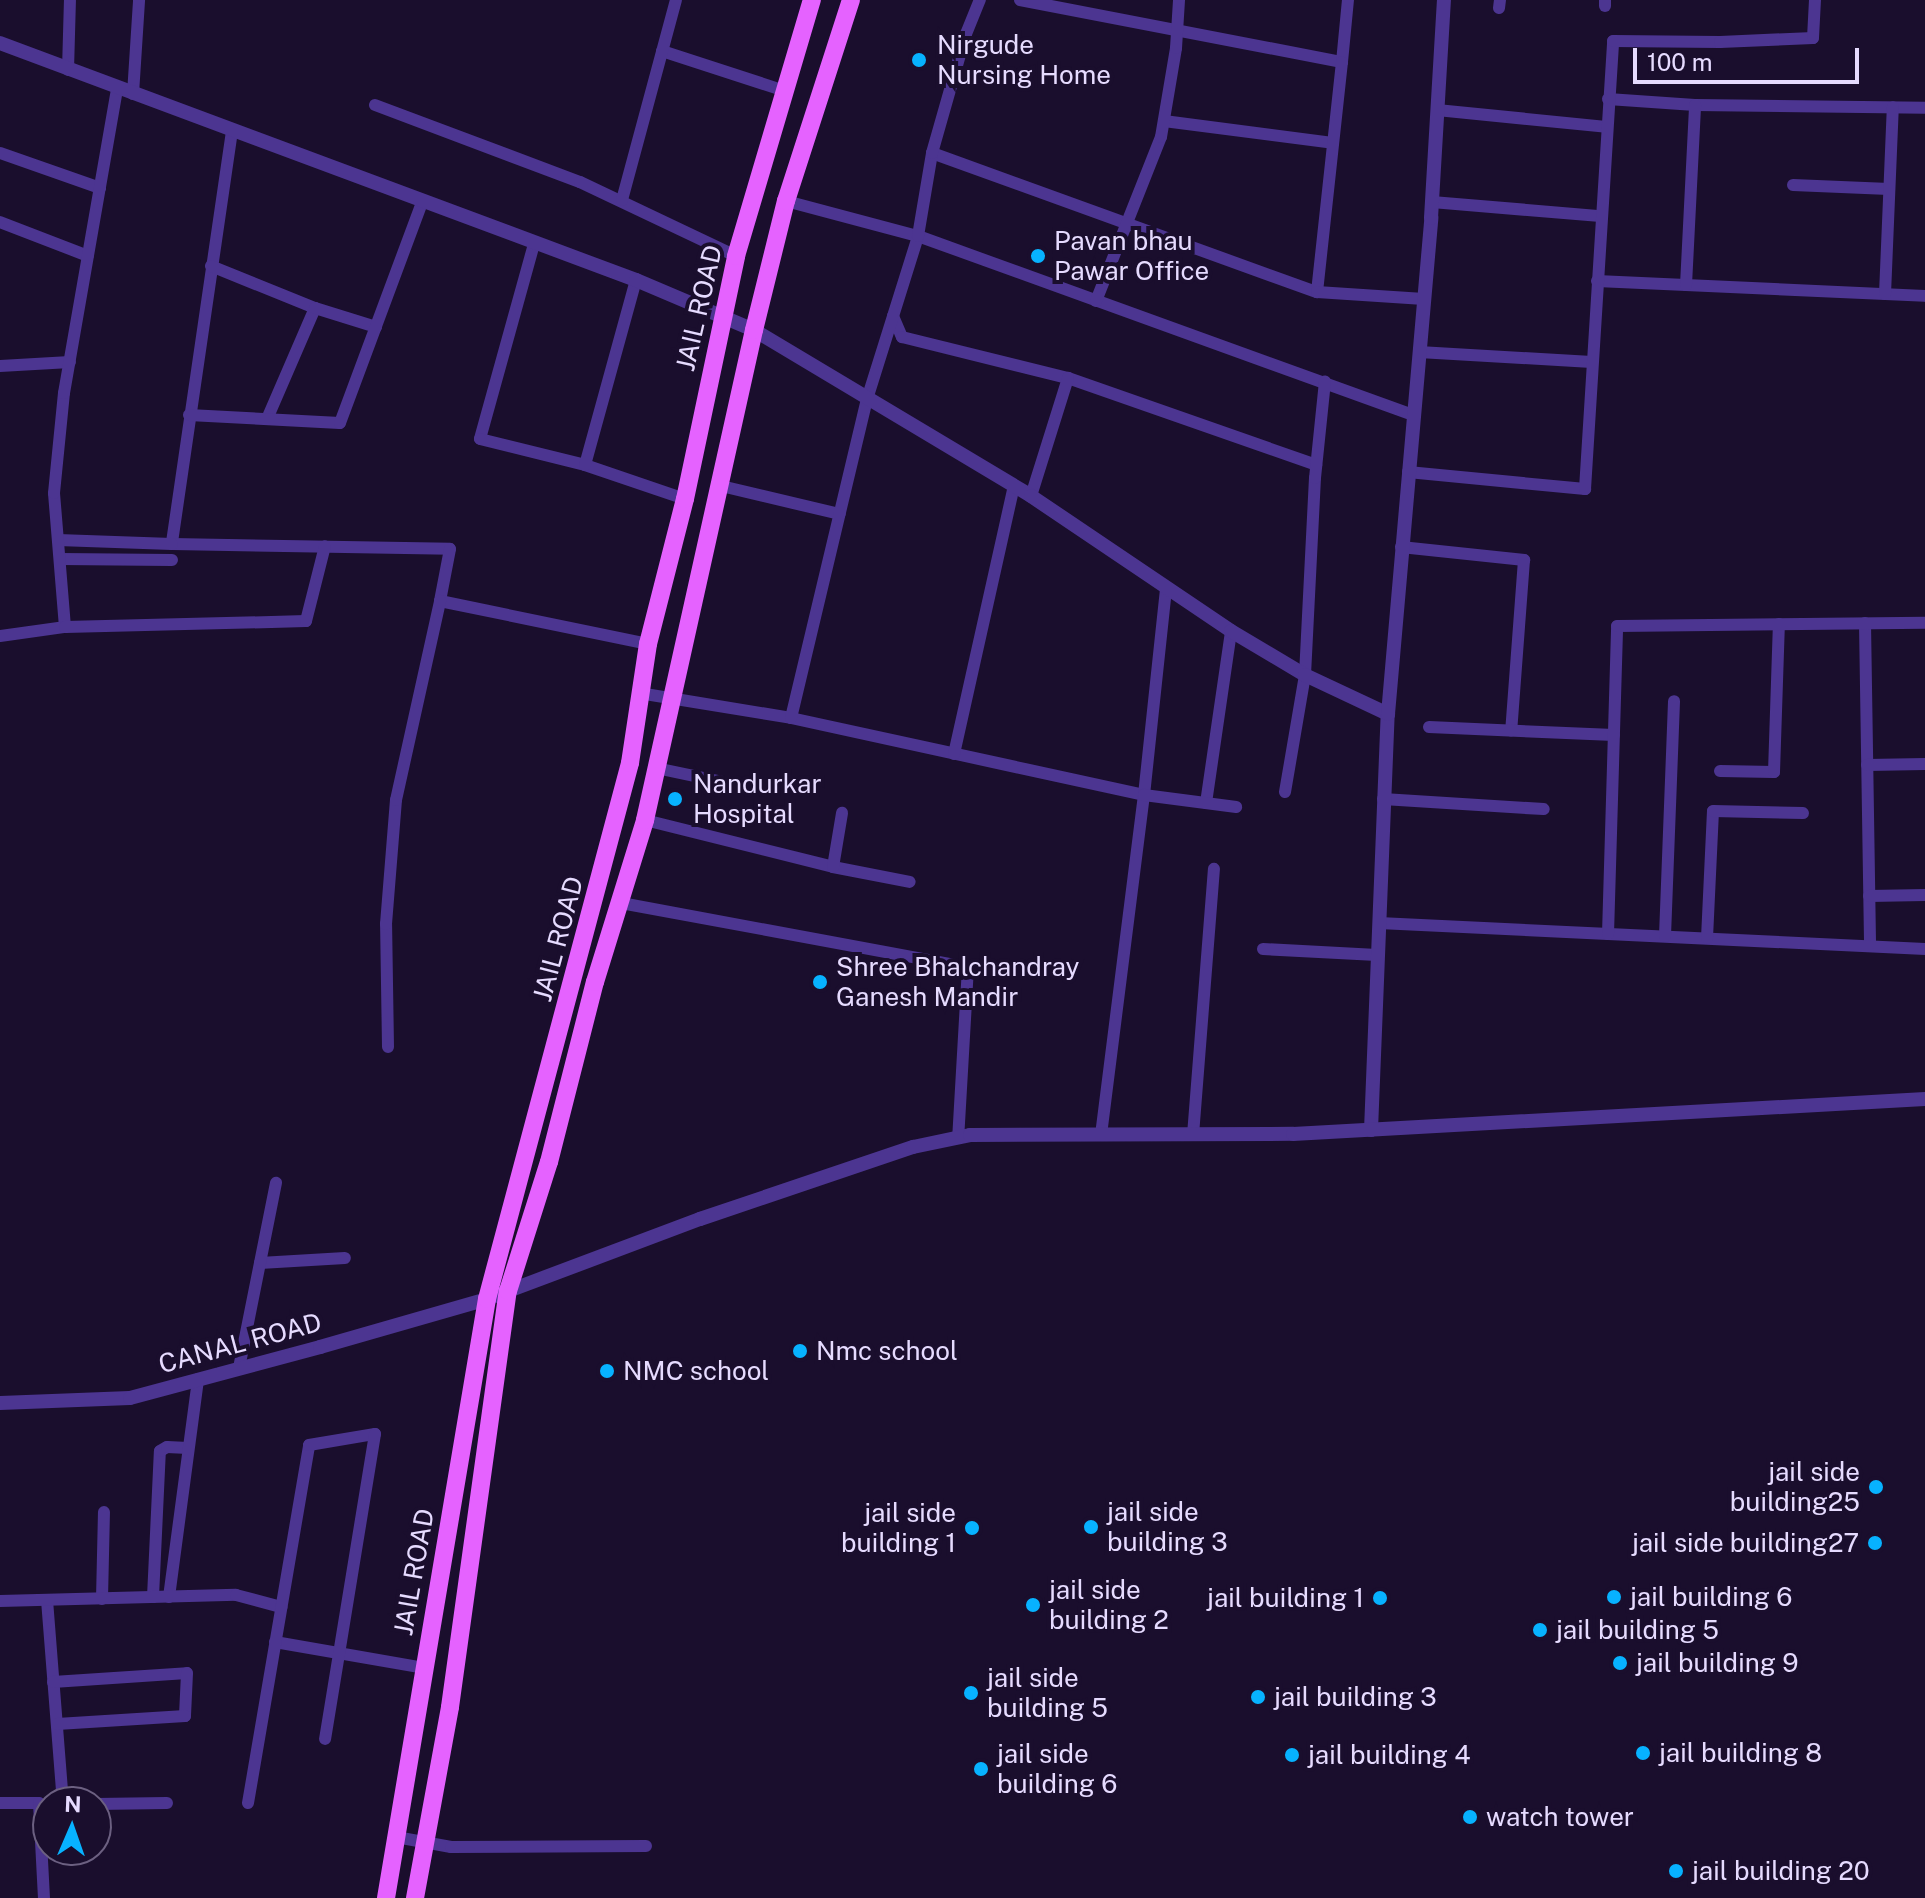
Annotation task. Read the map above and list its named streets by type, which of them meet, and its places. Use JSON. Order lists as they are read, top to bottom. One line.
{"streets":{"main road":["JAIL ROAD"],"street":["CANAL ROAD"]},"crossings":[["JAIL ROAD","CANAL ROAD"]],"places":["Nirgude Nursing Home","Pavan bhau Pawar Office","Nandurkar Hospital","Shree Bhalchandray Ganesh Mandir","Nmc school","NMC school","jail side building25","jail side building 3","jail side building 1","jail side building27","jail building 6","jail building 1","jail side building 2","jail building 5","jail building 9","jail side building 5","jail building 3","jail building 8","jail building 4","jail side building 6","watch tower","jail building 20"],"scale_bar":"100 m","north":"top"}
